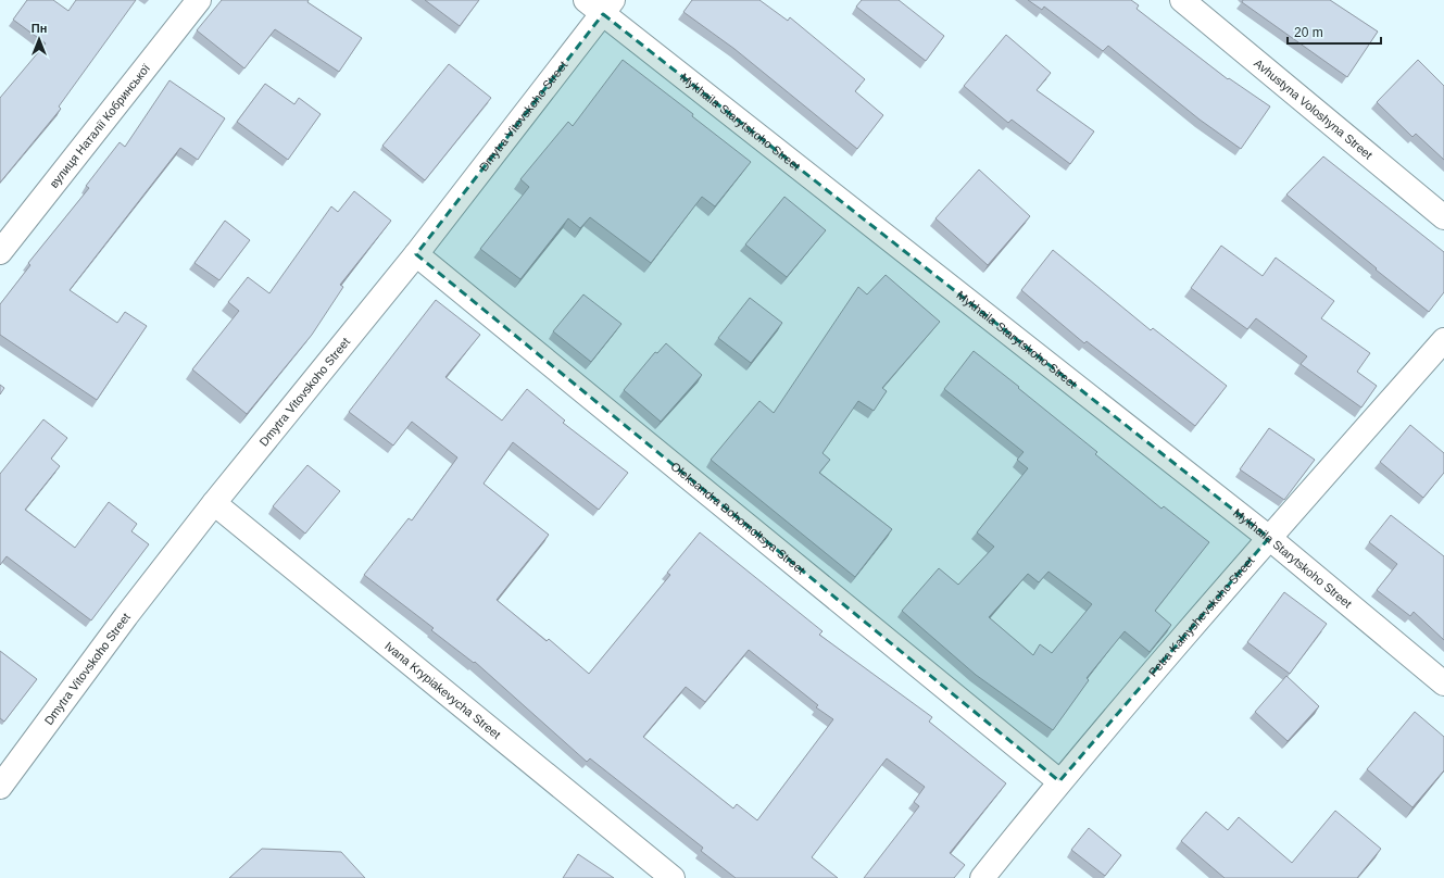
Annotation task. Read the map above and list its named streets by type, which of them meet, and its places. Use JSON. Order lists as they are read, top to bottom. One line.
{"streets":{"street":["Avhustyna Voloshyna Street","Dmytra Vitovskoho Street","Mykhaila Starytskoho Street","вулиця Наталії Кобринської","Oleksandra Bohomoltsya Street","Petra Kalnyshevskoho Street","Ivana Krypiakevycha Street"]},"crossings":[["Dmytra Vitovskoho Street","Mykhaila Starytskoho Street"],["Dmytra Vitovskoho Street","Oleksandra Bohomoltsya Street"],["Dmytra Vitovskoho Street","Ivana Krypiakevycha Street"],["Mykhaila Starytskoho Street","Petra Kalnyshevskoho Street"],["Oleksandra Bohomoltsya Street","Petra Kalnyshevskoho Street"]],"scale_bar":"20 m","north":"top"}
